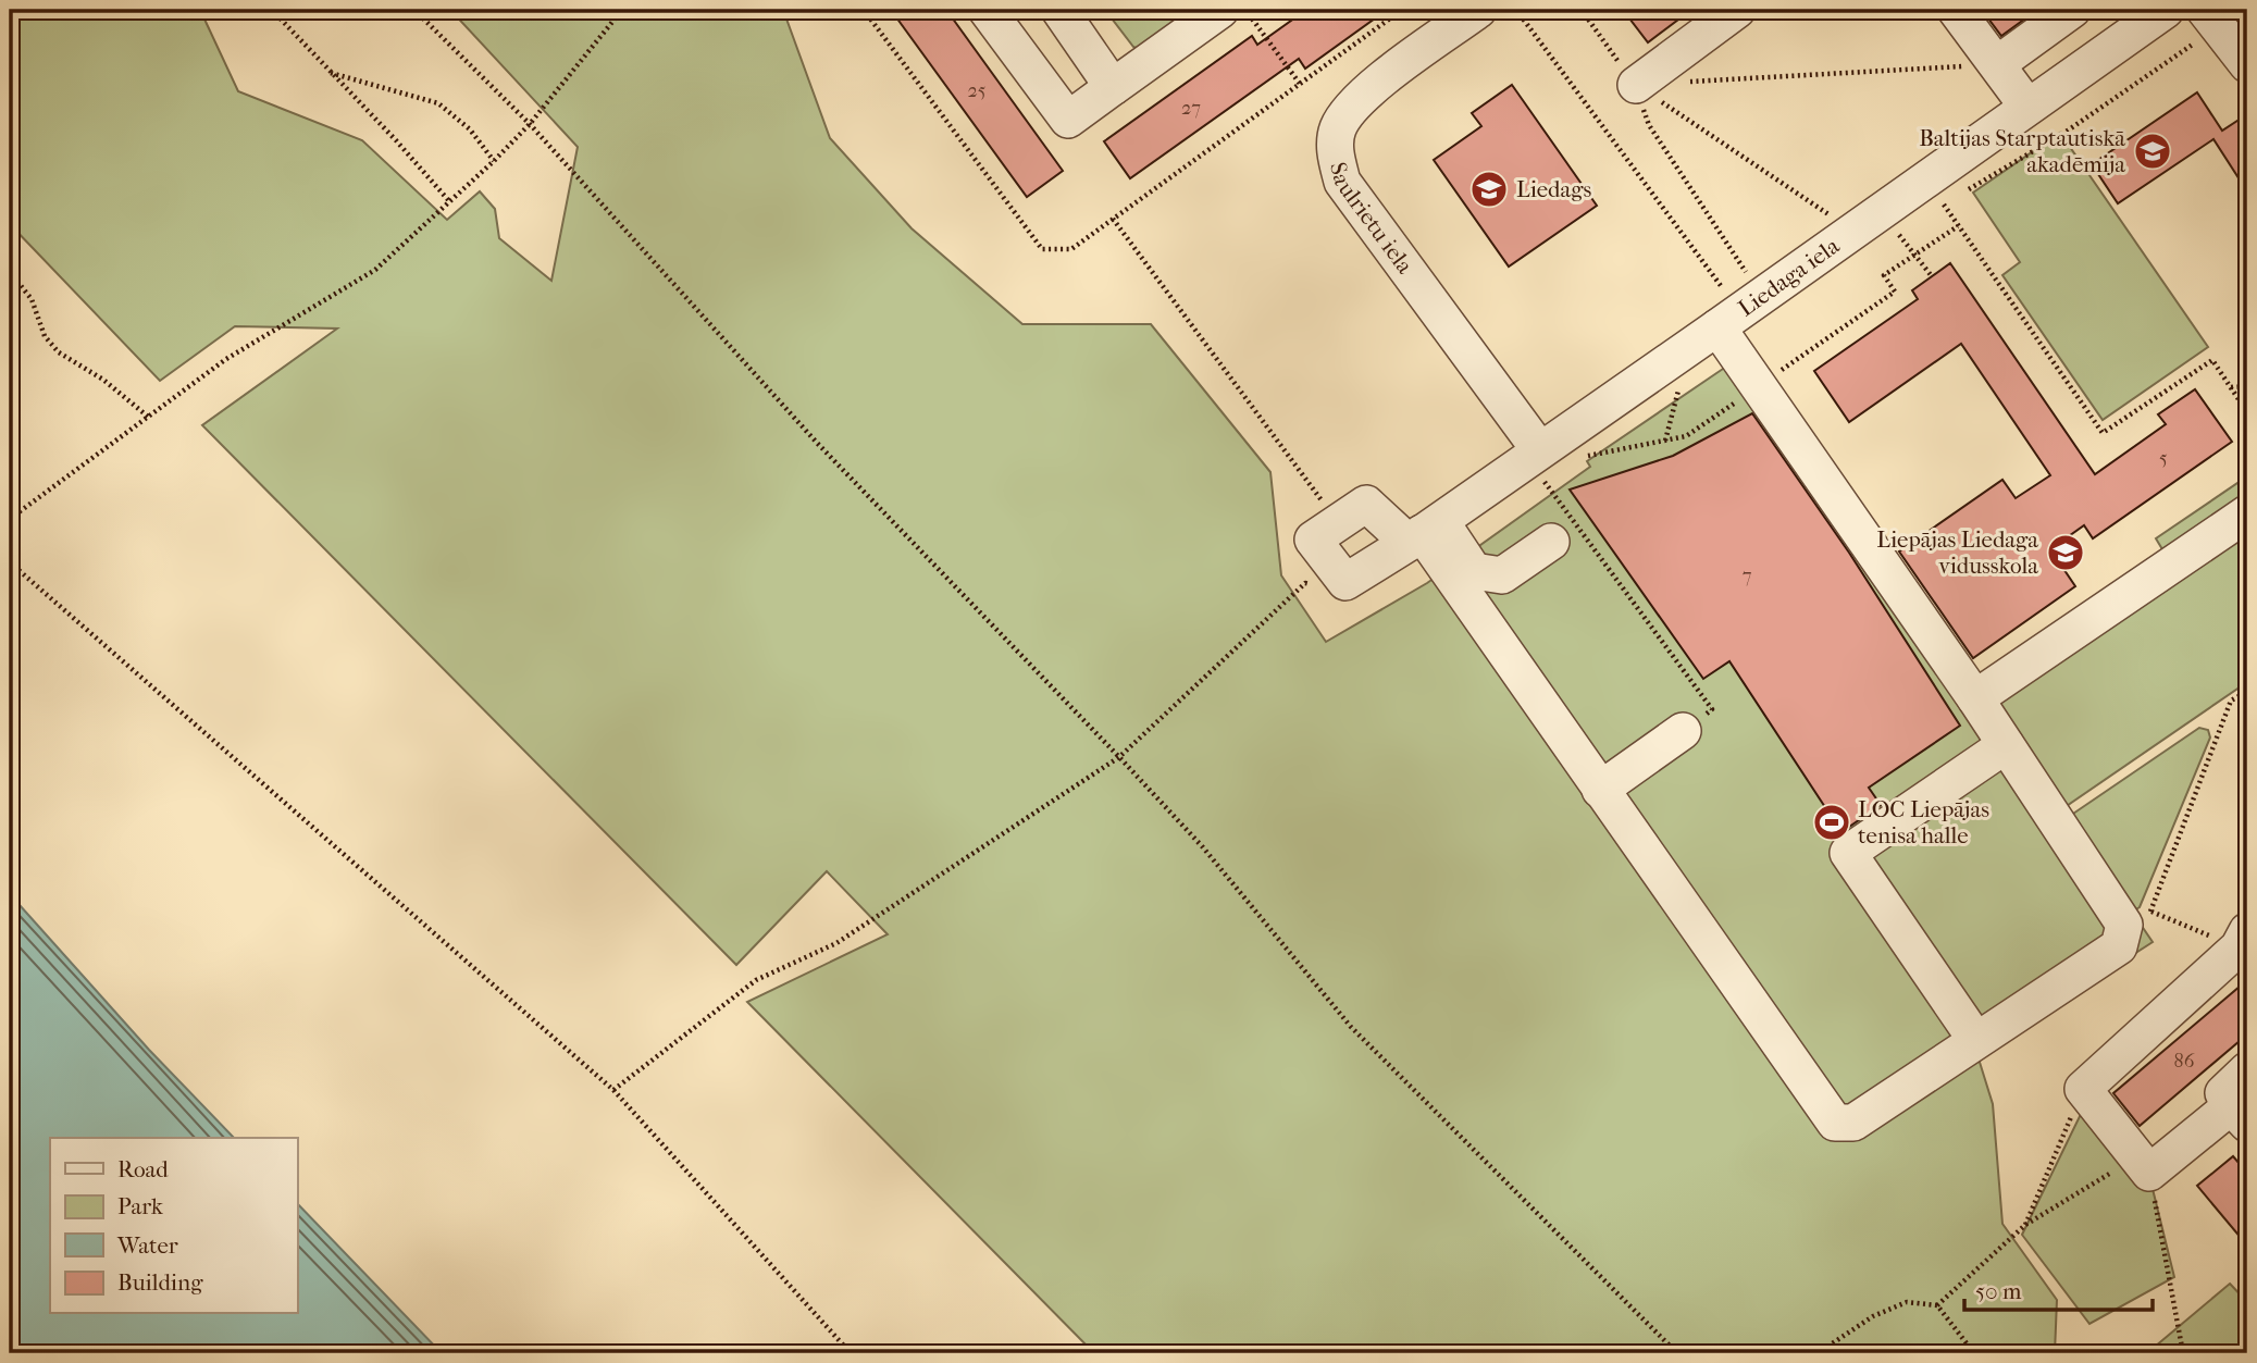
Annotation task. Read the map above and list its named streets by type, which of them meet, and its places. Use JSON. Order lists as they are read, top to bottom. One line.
{"streets":{"street":["Saulrietu iela","Liedaga iela"]},"crossings":[["Saulrietu iela","Liedaga iela"]],"places":{"school or university":["Baltijas Starptautiskā akadēmija","Liedags","Liepājas Liedaga vidusskola"],"sports":["LOC Liepājas tenisa halle"]},"house_numbers":["25","27","5","7","86"],"legend":["Road","Park","Water","Building"],"scale_bar":"50 m"}
